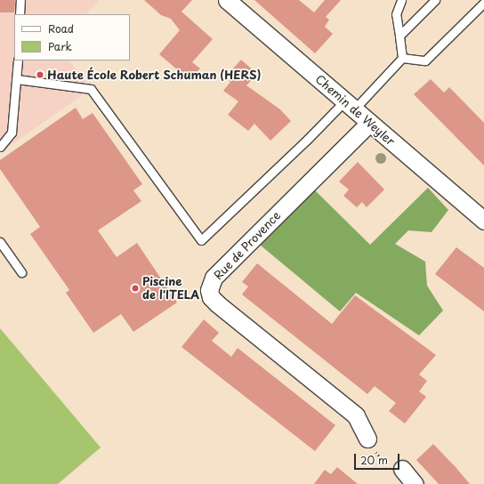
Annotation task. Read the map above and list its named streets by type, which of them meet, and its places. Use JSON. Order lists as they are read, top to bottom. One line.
{"streets":{"street":["Chemin de Weyler","Rue de Provence"]},"crossings":[["Chemin de Weyler","Rue de Provence"]],"places":["Haute École Robert Schuman (HERS)","Piscine de l'ITELA"],"legend":["Road","Park"],"scale_bar":"20 m"}
